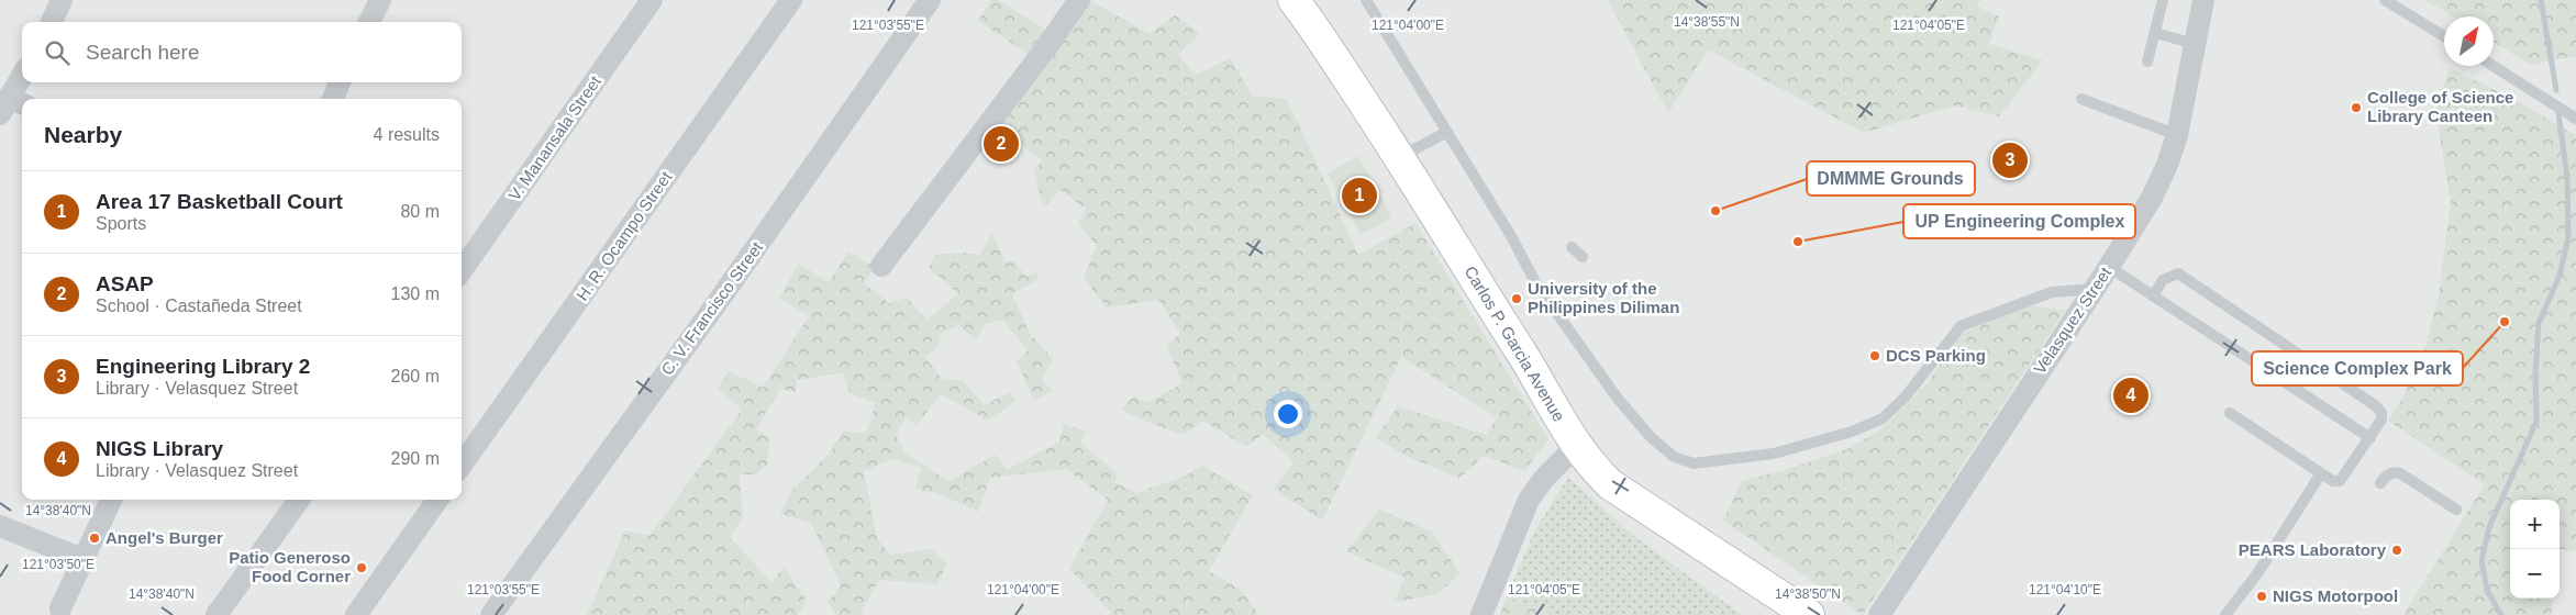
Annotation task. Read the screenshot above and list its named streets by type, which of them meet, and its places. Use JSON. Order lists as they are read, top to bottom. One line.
{"streets":{"main road":["Carlos P. Garcia Avenue"],"street":["V. Manansala Street","H. R. Ocampo Street","C. V. Francisco Street","Velasquez Street"]},"places":["College of Science Library Canteen","DMMME Grounds","UP Engineering Complex","University of the Philippines Diliman","Science Complex Park","DCS Parking","Angel's Burger","PEARS Laboratory","Patio Generoso Food Corner","NIGS Motorpool"],"north":"top right","page":{"search":"Search here","heading":["Nearby","4 results"],"pins":["2","3","1","4"],"list":[{"mark":"1","name":"Area 17 Basketball Court","note":"Sports","value":"80 m"},{"mark":"2","name":"ASAP","note":"School · Castañeda Street","value":"130 m"},{"mark":"3","name":"Engineering Library 2","note":"Library · Velasquez Street","value":"260 m"},{"mark":"4","name":"NIGS Library","note":"Library · Velasquez Street","value":"290 m"}],"map_buttons":["+","−"]},"coordinates":["14°38'55\"N","121°03'55\"E","121°04'00\"E","121°04'05\"E","14°38'40\"N","121°03'50\"E","121°04'10\"E","14°38'50\"N"]}
